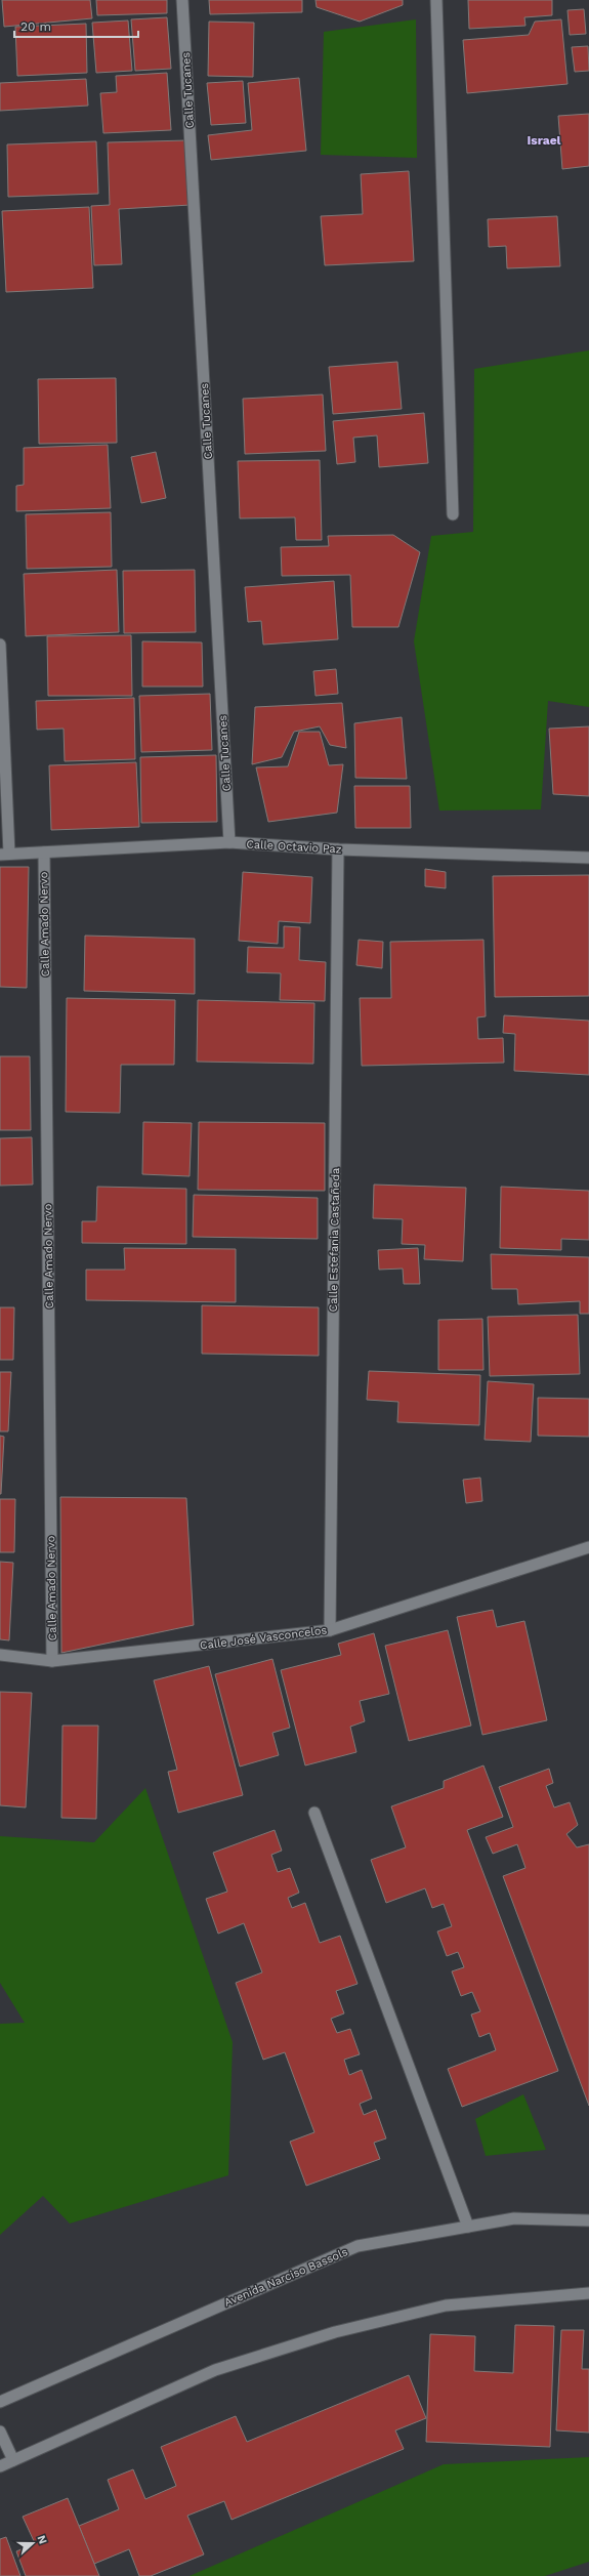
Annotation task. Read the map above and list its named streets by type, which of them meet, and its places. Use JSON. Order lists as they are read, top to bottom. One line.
{"streets":{"street":["Calle Tucanes","Calle Octavio Paz","Calle Amado Nervo","Calle Estefania Castañeda","Calle José Vasconcelos","Avenida Narciso Bassols"]},"crossings":[["Calle Tucanes","Calle Octavio Paz"],["Calle Octavio Paz","Calle Amado Nervo"],["Calle Octavio Paz","Calle Estefania Castañeda"],["Calle Amado Nervo","Calle José Vasconcelos"],["Calle Estefania Castañeda","Calle José Vasconcelos"]],"districts":["Israel"],"scale_bar":"20 m","north":"right"}
